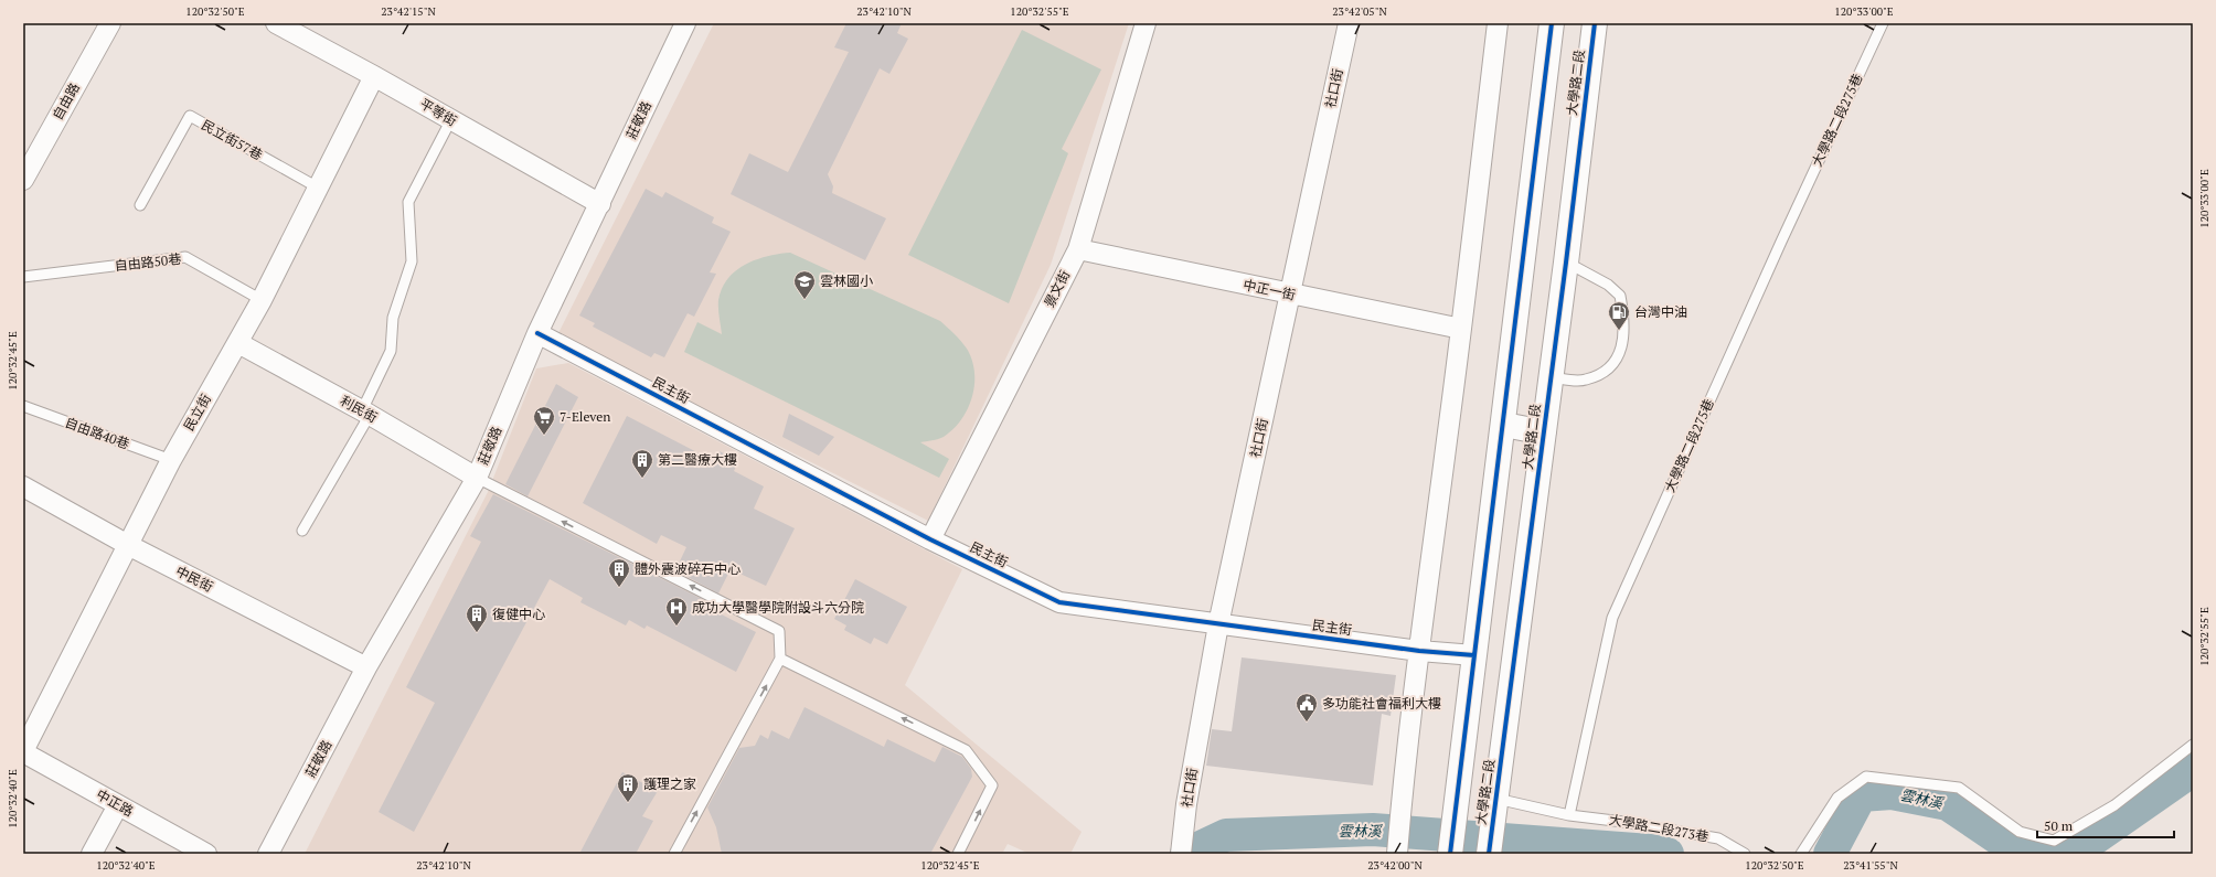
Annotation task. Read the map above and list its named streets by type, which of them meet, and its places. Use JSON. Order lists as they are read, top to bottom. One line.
{"streets":{"main road":["大學路二段"],"street":["社口街","自由路","平等街","莊敬路","景文街","中正一街","民主街","利民街","民立街","中民街","中正路"],"lane":["大學路二段275巷","民立街57巷","自由路50巷","自由路40巷","大學路二段273巷"]},"crossings":[["大學路二段","民主街"],["社口街","中正一街"],["社口街","民主街"],["平等街","莊敬路"],["平等街","民立街"],["莊敬路","民主街"],["莊敬路","利民街"],["莊敬路","中民街"],["大學路二段275巷","大學路二段273巷"],["民立街57巷","民立街"],["自由路50巷","民立街"],["景文街","中正一街"],["景文街","民主街"],["利民街","民立街"],["民立街","自由路40巷"],["民立街","中民街"],["民立街","中正路"]],"water":["雲林溪"],"places":{"school or university":["雲林國小"],"fuel station":["台灣中油"],"supermarket":["7-Eleven"],"building":["第二醫療大樓","體外震波碎石中心","復健中心","護理之家"],"hospital":["成功大學醫學院附設斗六分院"],"public building":["多功能社會福利大樓"]},"scale_bar":"50 m","coordinates":["120°32'50\"E","23°42'15\"N","23°42'10\"N","120°32'55\"E","23°42'05\"N","120°33'00\"E","120°32'45\"E","120°32'40\"E","23°42'00\"N","23°41'55\"N"]}
